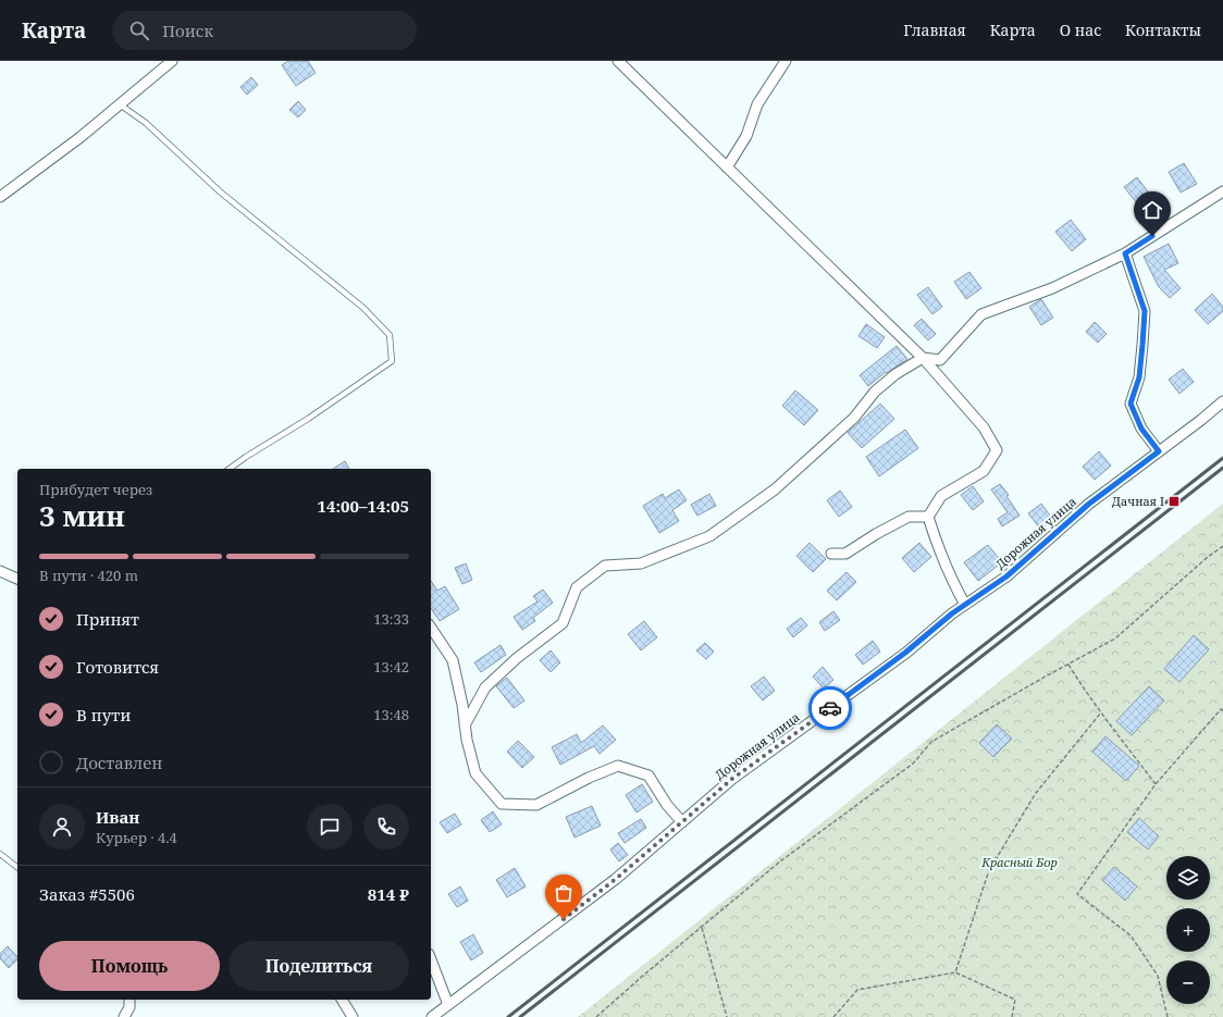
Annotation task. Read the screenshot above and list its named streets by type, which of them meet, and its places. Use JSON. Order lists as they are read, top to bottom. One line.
{"streets":{"street":["Дорожная улица"]},"parks":["Красный Бор"],"places":{"transit":["Дачная I"]},"page":{"header":"Карта","search":"Поиск","nav":["Главная","Карта","О нас","Контакты"],"heading":["3 мин","Прибудет через","14:00–14:05"],"panel":["Иван","Курьер · 4.4","Заказ #5506","814 ₽"],"bar":"В пути · 420 m","list":[["Принят","13:33"],["Готовится","13:42"],["В пути","13:48"],"Доставлен"],"map_buttons":["+","−"],"buttons":["Помощь","Поделиться"]}}
